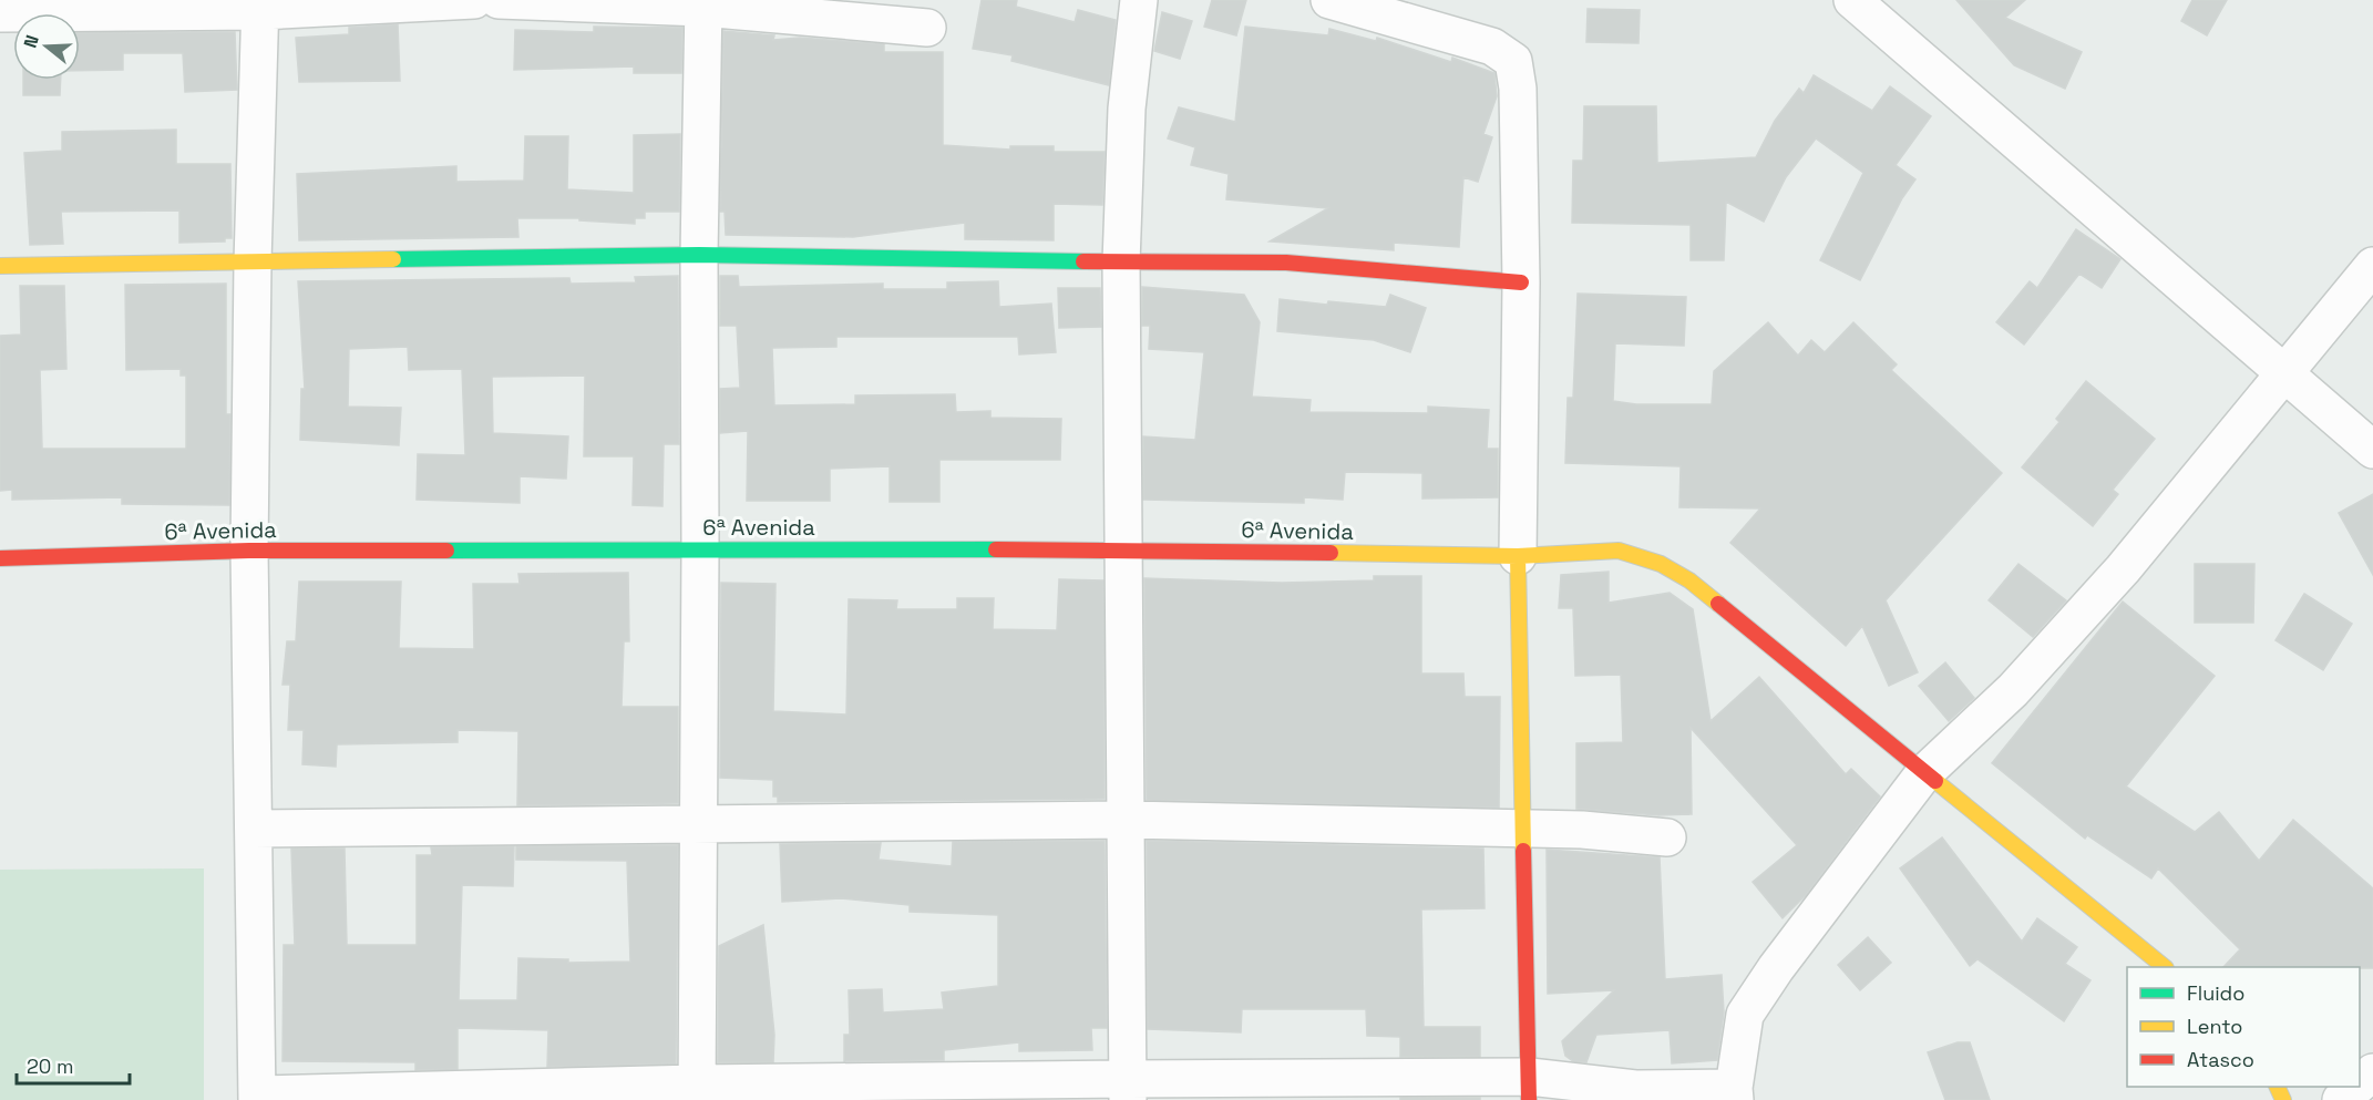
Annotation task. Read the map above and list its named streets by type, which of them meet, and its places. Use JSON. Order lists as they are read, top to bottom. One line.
{"streets":{"street":["6ª Avenida"]},"legend":["Fluido","Lento","Atasco"],"scale_bar":"20 m","north":"left"}
